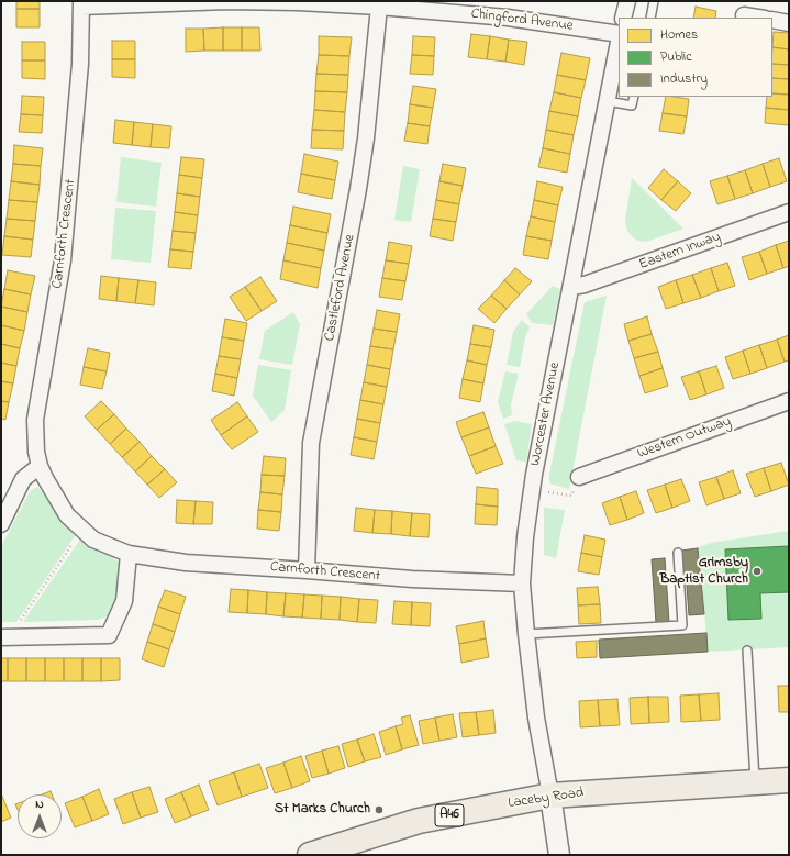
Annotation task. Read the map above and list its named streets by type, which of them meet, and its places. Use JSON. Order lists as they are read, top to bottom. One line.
{"streets":{"highway":["Laceby Road","A46"],"street":["Chingford Avenue","Carnforth Crescent","Eastern Inway","Castleford Avenue","Worcester Avenue","Western Outway"]},"crossings":[["Chingford Avenue","Carnforth Crescent"],["Chingford Avenue","Castleford Avenue"],["Carnforth Crescent","Castleford Avenue"],["Carnforth Crescent","Worcester Avenue"],["Eastern Inway","Worcester Avenue"],["Worcester Avenue","Laceby Road"]],"places":["Grimsby Baptist Church","St Marks Church"],"legend":["Homes","Public","Industry"],"north":"top"}
